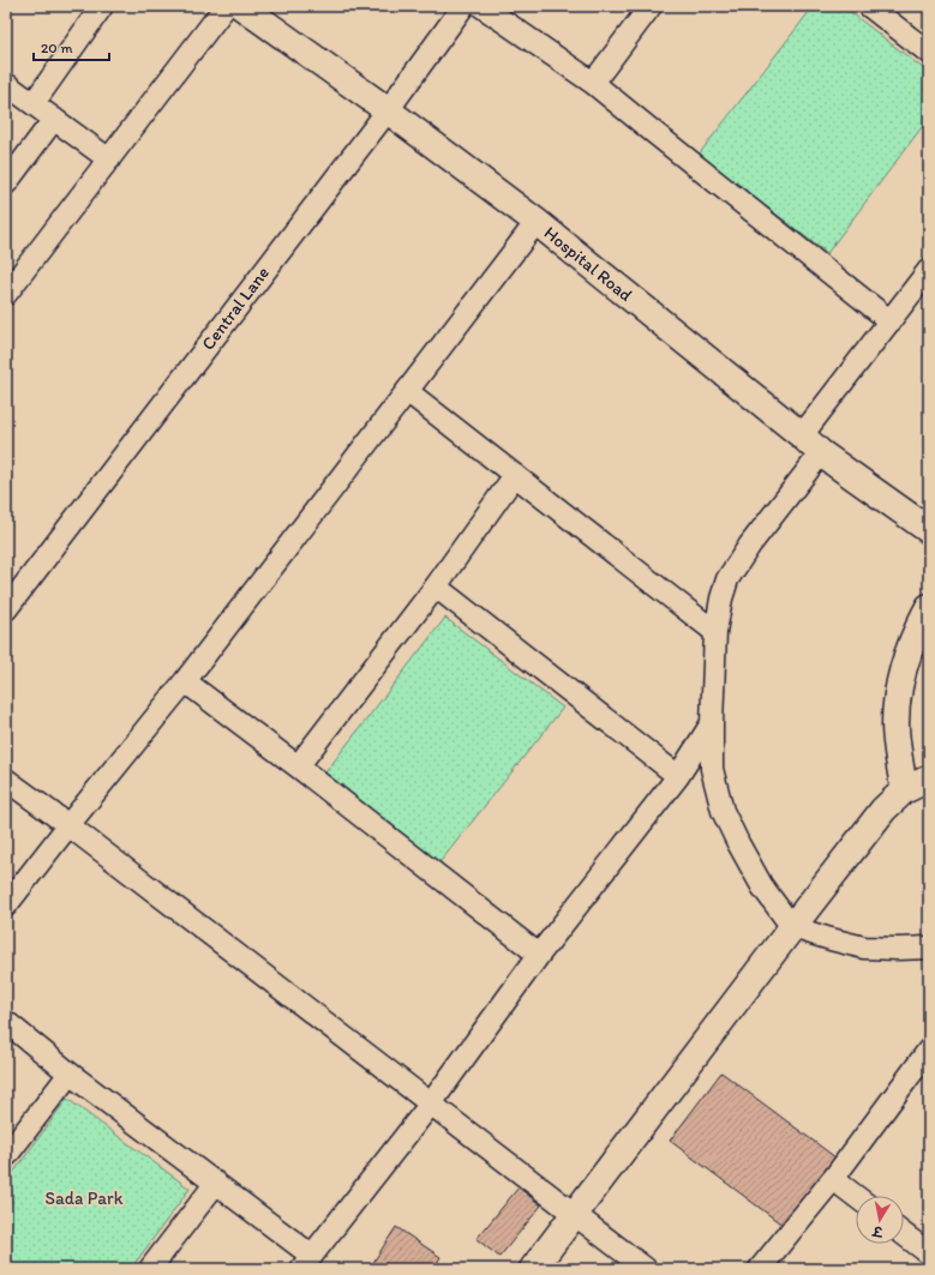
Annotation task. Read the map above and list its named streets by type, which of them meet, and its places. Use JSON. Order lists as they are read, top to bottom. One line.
{"streets":{"street":["Hospital Road","Central Lane"]},"crossings":[["Hospital Road","Central Lane"]],"parks":["Sada Park"],"scale_bar":"20 m","north":"bottom"}
